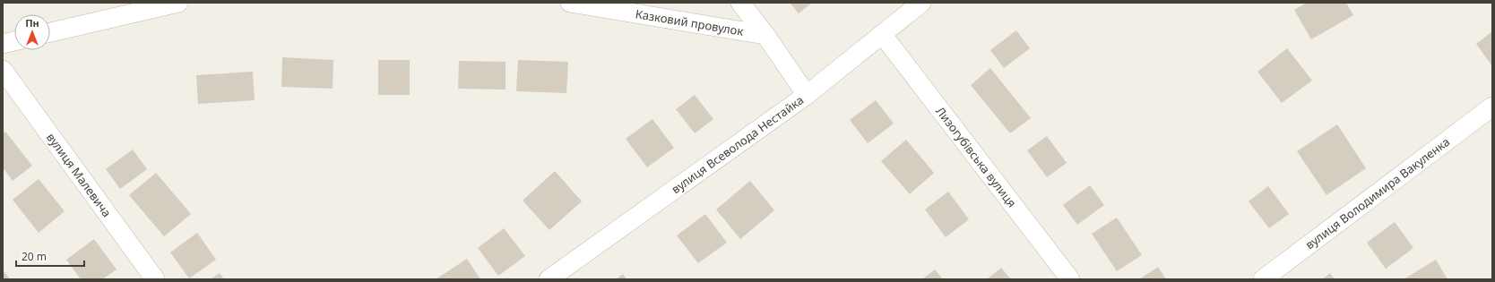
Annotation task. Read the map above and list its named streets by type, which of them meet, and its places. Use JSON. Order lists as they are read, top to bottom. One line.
{"streets":{"street":["Казковий провулок","вулиця Всеволода Нестайка","Лизогубівська вулиця","вулиця Малевича","вулиця Володимира Вакуленка"]},"crossings":[["вулиця Всеволода Нестайка","Лизогубівська вулиця"]],"scale_bar":"20 m","north":"top"}
